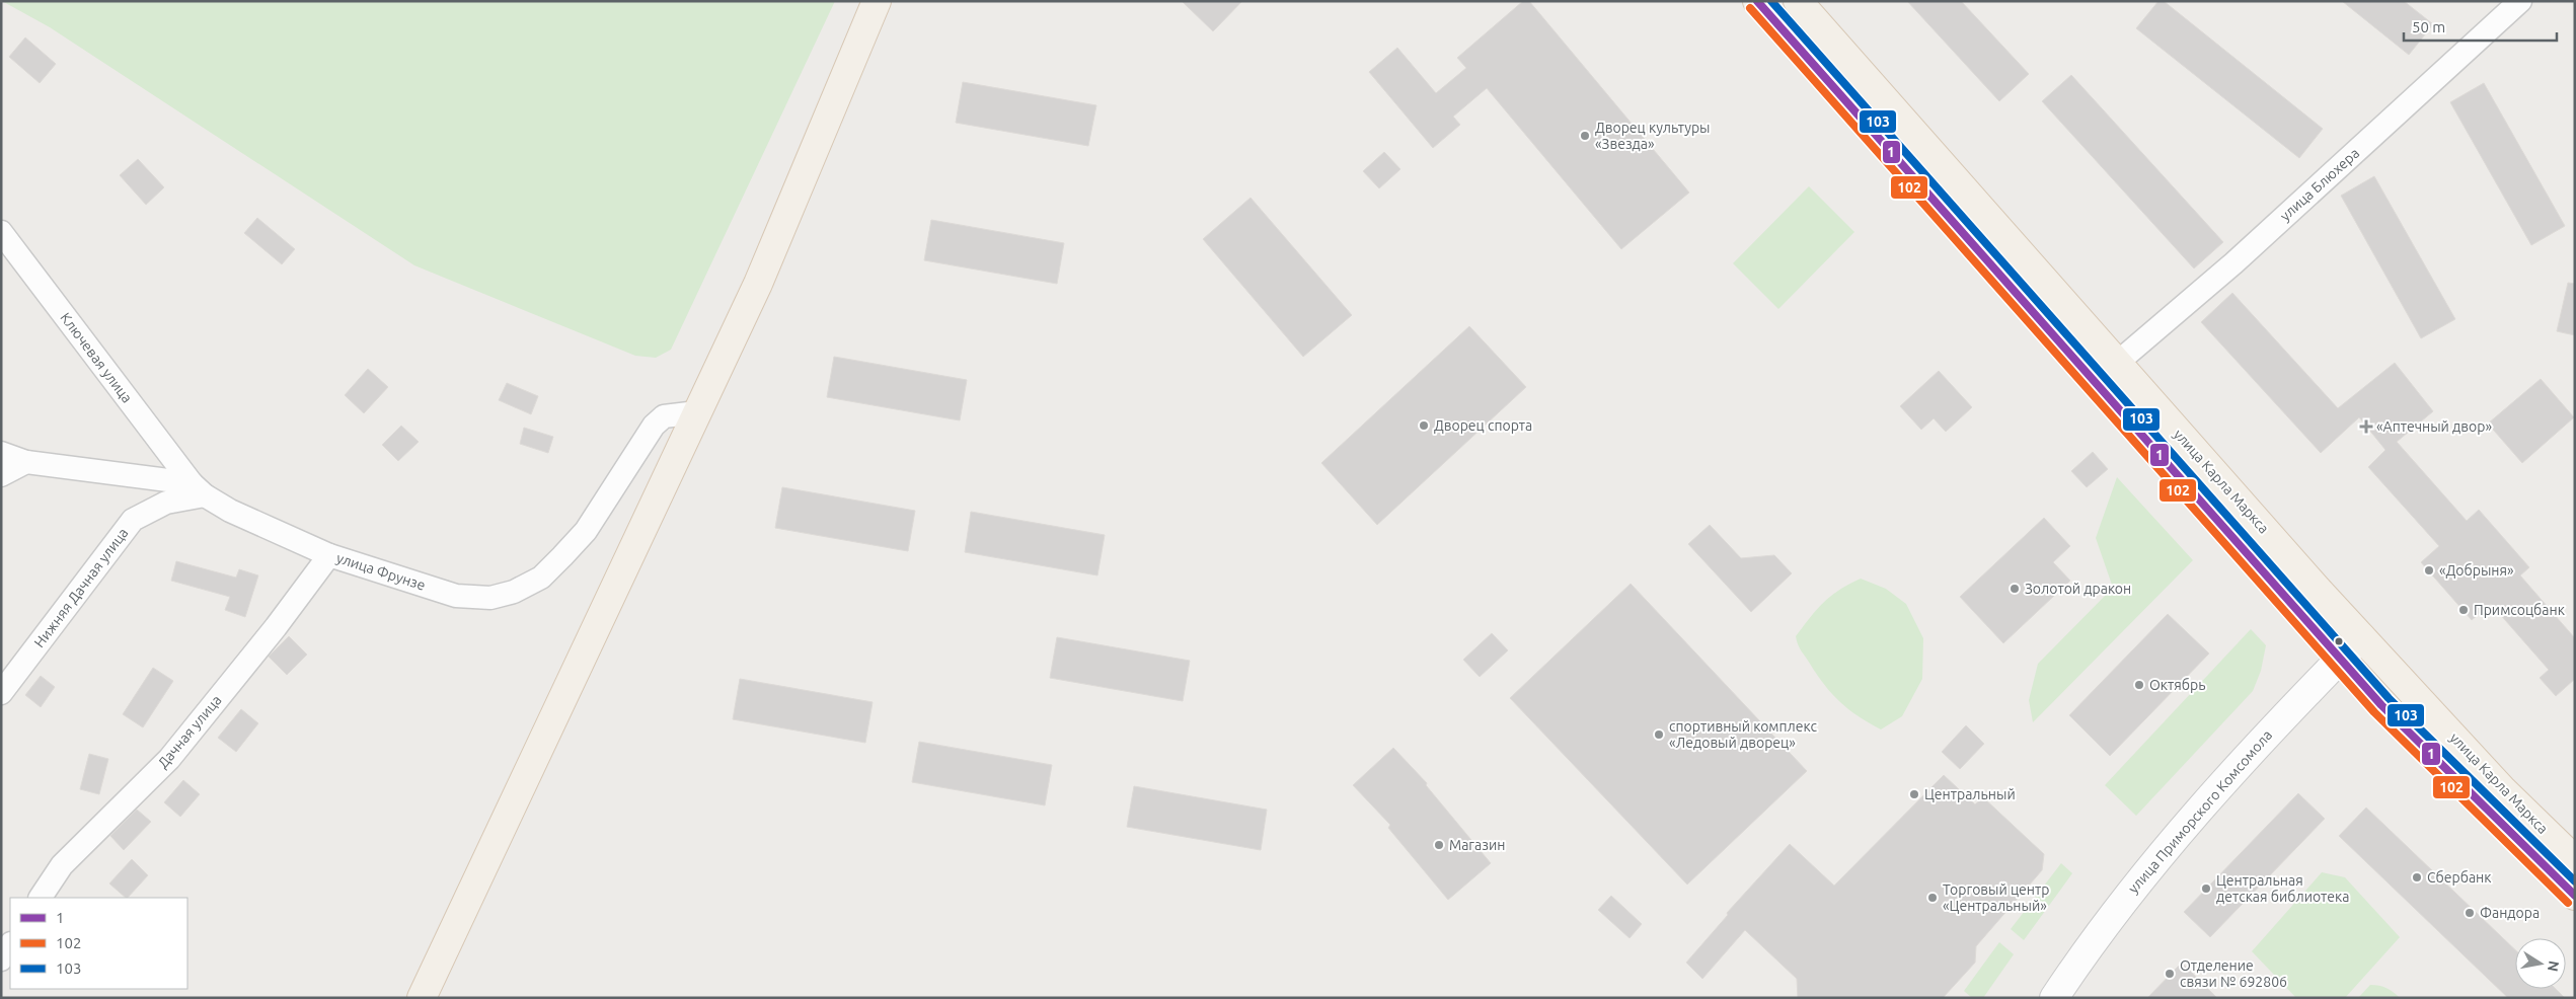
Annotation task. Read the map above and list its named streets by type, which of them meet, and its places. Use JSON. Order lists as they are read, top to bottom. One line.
{"streets":{"main road":["улица Карла Маркса"],"street":["улица Блюхера","Ключевая улица","улица Фрунзе","Нижняя Дачная улица","Дачная улица","улица Приморского Комсомола"]},"crossings":[["улица Блюхера","улица Карла Маркса"],["Ключевая улица","улица Фрунзе"],["Ключевая улица","Нижняя Дачная улица"],["улица Карла Маркса","улица Приморского Комсомола"],["улица Фрунзе","Нижняя Дачная улица"],["улица Фрунзе","Дачная улица"]],"places":{"other":["Дворец культуры «Звезда»","Дворец спорта","«Добрыня»","Золотой дракон","Примсоцбанк","Октябрь","спортивный комплекс «Ледовый дворец»","Центральный","Магазин","Сбербанк","Центральная детская библиотека","Торговый центр «Центральный»","Фандора","Отделение связи № 692806"],"health":["«Аптечный двор»"]},"lines":["transit line 1","transit line 103","transit line 102"],"legend":["1","102","103"],"scale_bar":"50 m","north":"right"}
